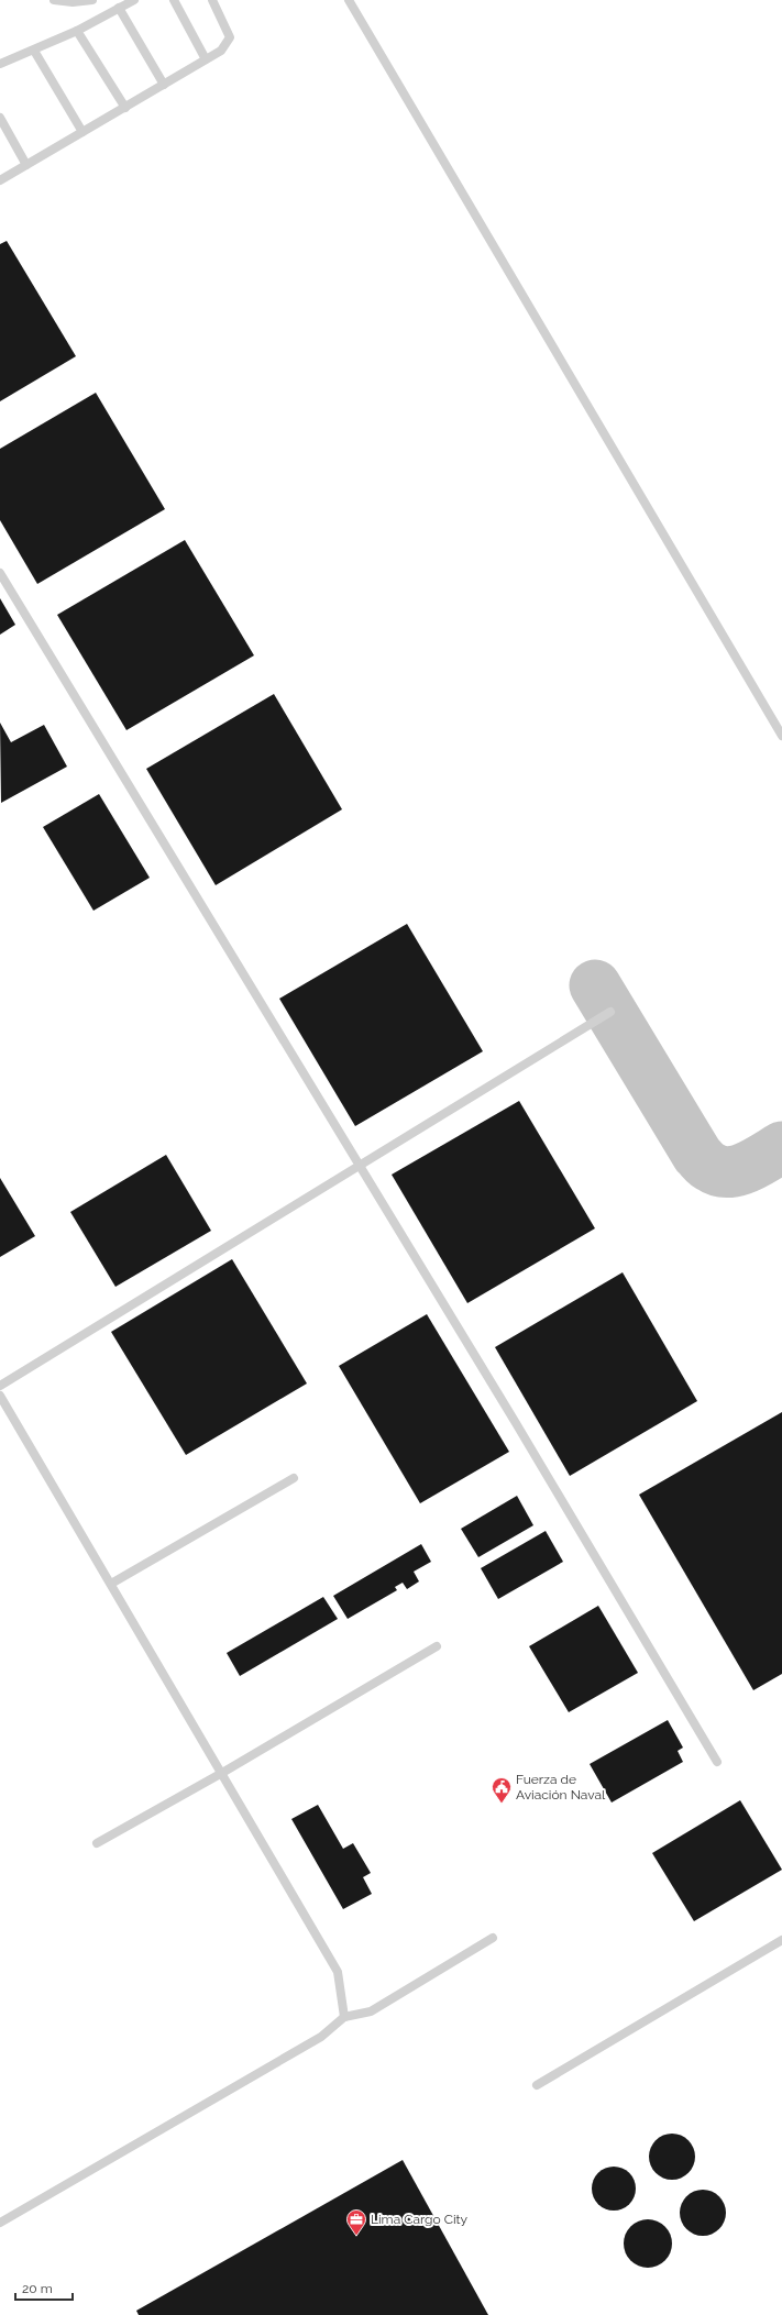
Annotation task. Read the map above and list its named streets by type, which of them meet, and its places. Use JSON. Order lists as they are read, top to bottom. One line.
{"places":{"public building":["Fuerza de Aviación Naval"],"office":["Lima Cargo City"]},"scale_bar":"20 m"}
